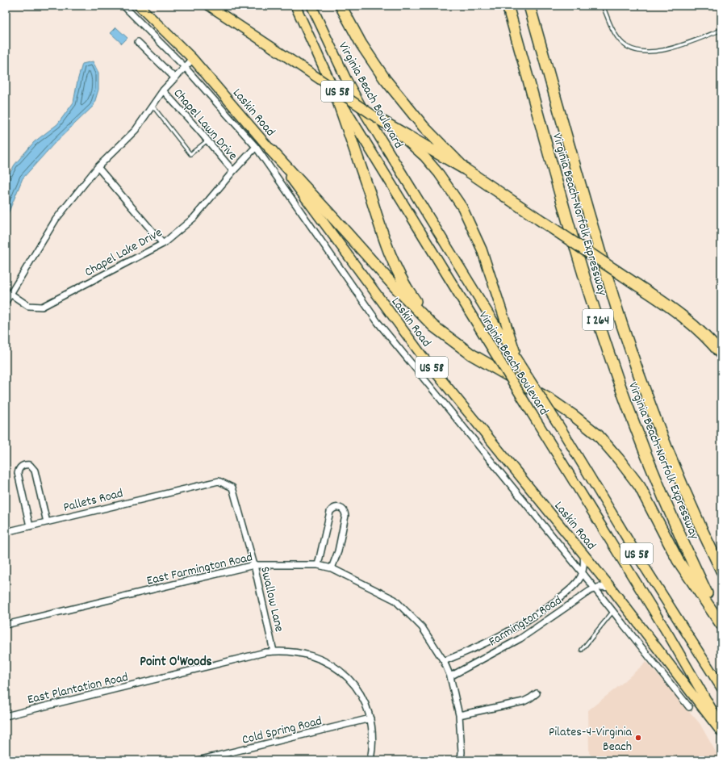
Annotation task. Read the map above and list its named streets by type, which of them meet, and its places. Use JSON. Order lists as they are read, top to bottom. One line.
{"streets":{"highway":["Virginia Beach-Norfolk Expressway","I 264"],"main road":["US 58","Virginia Beach Boulevard","Laskin Road"],"street":["Chapel Lawn Drive","Chapel Lake Drive","Pallets Road","East Farmington Road","Swallow Lane","Farmington Road","East Plantation Road","Cold Spring Road"]},"crossings":[["US 58","Virginia Beach Boulevard"],["Laskin Road","Chapel Lake Drive"],["Laskin Road","Farmington Road"],["Chapel Lawn Drive","Chapel Lake Drive"],["Pallets Road","Swallow Lane"],["East Farmington Road","Swallow Lane"],["East Farmington Road","Farmington Road"],["Swallow Lane","East Plantation Road"],["East Plantation Road","Cold Spring Road"]],"districts":["Point O'Woods"],"places":["Pilates-4-Virginia Beach"]}
